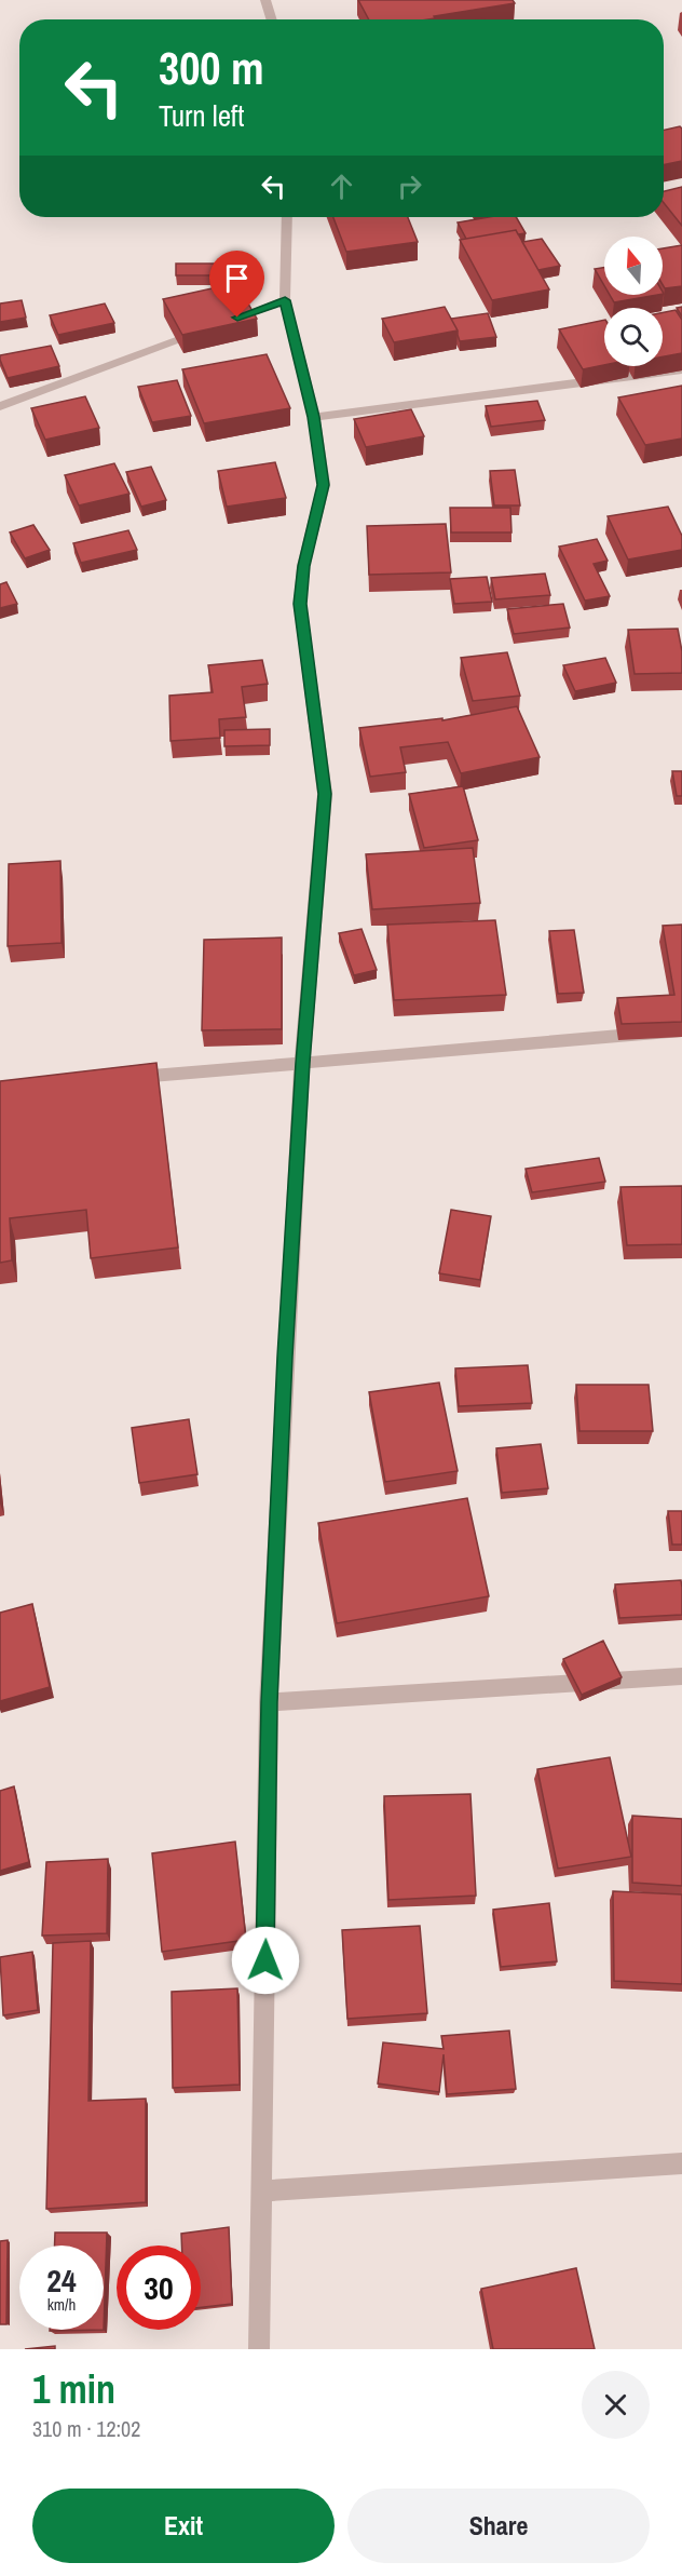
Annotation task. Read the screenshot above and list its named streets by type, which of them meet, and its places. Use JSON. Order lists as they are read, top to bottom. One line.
{"north":"top","page":{"turn":["300 m","Turn left"],"speed":"24 km/h","limit":"30","heading":["1 min","310 m · 12:02"],"buttons":["Exit","Share"]}}
